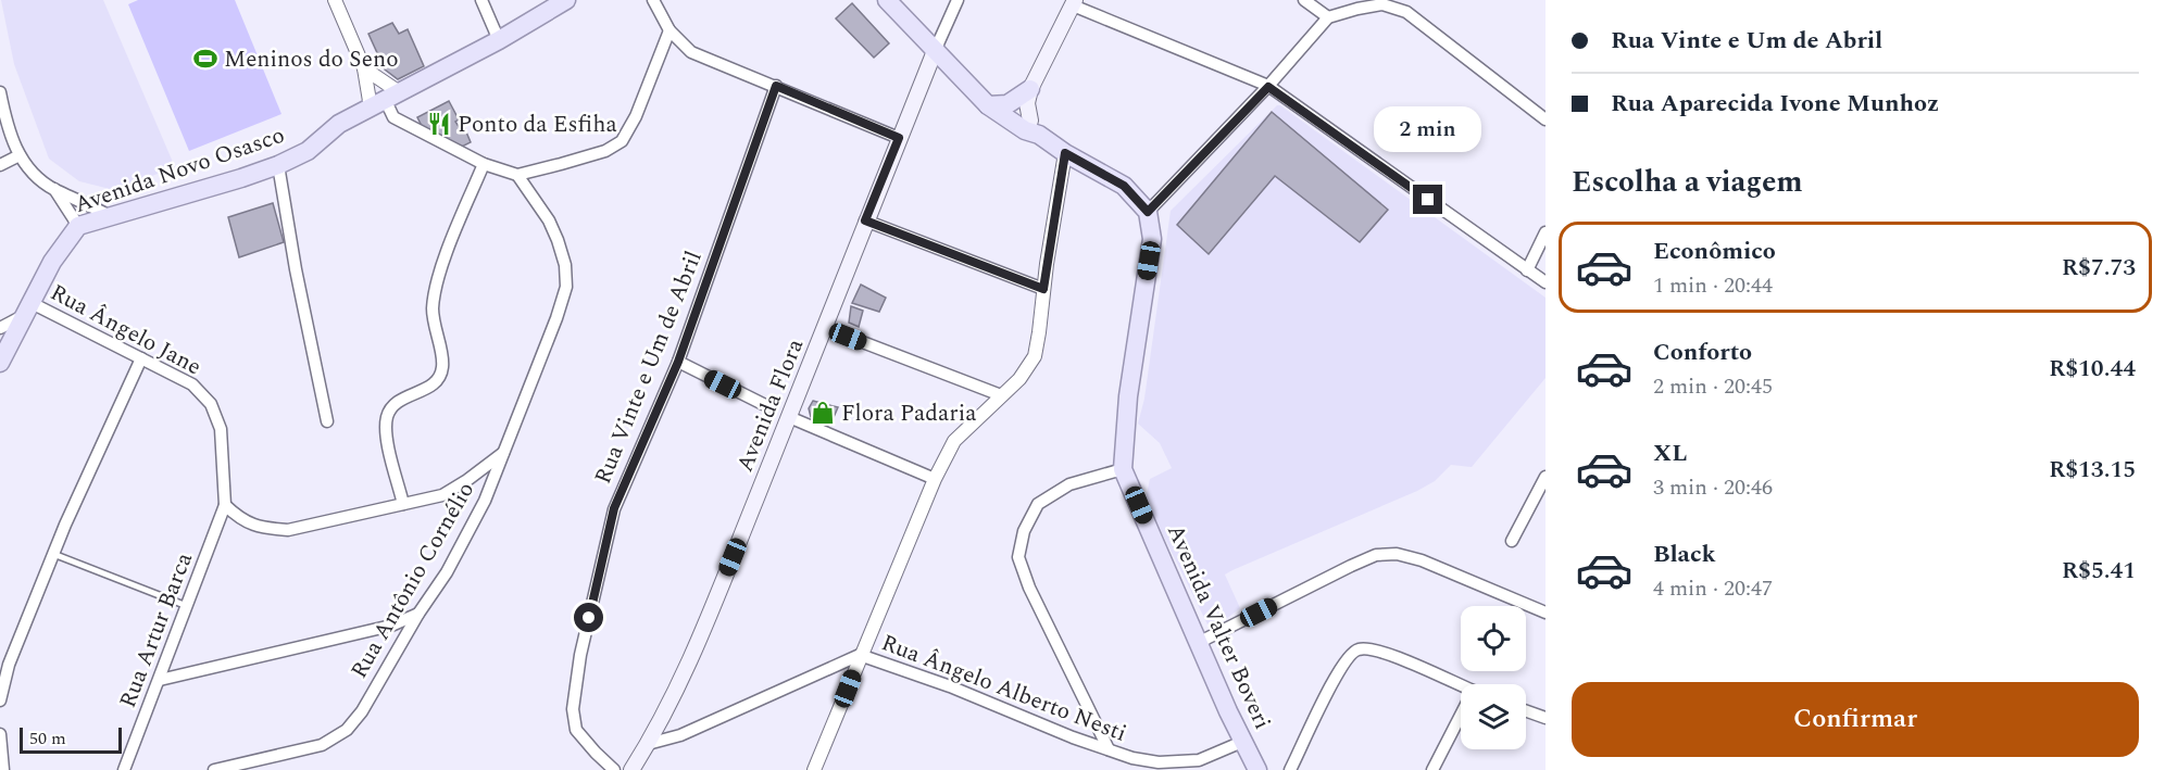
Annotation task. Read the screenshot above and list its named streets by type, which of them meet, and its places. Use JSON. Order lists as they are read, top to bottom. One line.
{"streets":{"main road":["Avenida Novo Osasco","Avenida Flora","Avenida Valter Boveri"],"street":["Rua Ângelo Jane","Rua Vinte e Um de Abril","Rua Antônio Cornélio","Rua Artur Barca","Rua Ângelo Alberto Nesti"]},"crossings":[["Avenida Novo Osasco","Rua Ângelo Jane"],["Rua Ângelo Jane","Rua Artur Barca"],["Avenida Flora","Rua Ângelo Alberto Nesti"],["Avenida Valter Boveri","Rua Ângelo Alberto Nesti"]],"places":{"sports":["Meninos do Seno"],"restaurant":["Ponto da Esfiha"],"shop":["Flora Padaria"]},"scale_bar":"50 m","page":{"banner":["Rua Vinte e Um de Abril","Rua Aparecida Ivone Munhoz"],"bubble":"2 min","heading":"Escolha a viagem","list":[{"name":"Econômico","note":"1 min · 20:44","value":"R$7.73"},{"name":"Conforto","note":"2 min · 20:45","value":"R$10.44"},{"name":"XL","note":"3 min · 20:46","value":"R$13.15"},{"name":"Black","note":"4 min · 20:47","value":"R$5.41"}],"buttons":"Confirmar","scale":"50 m"}}
